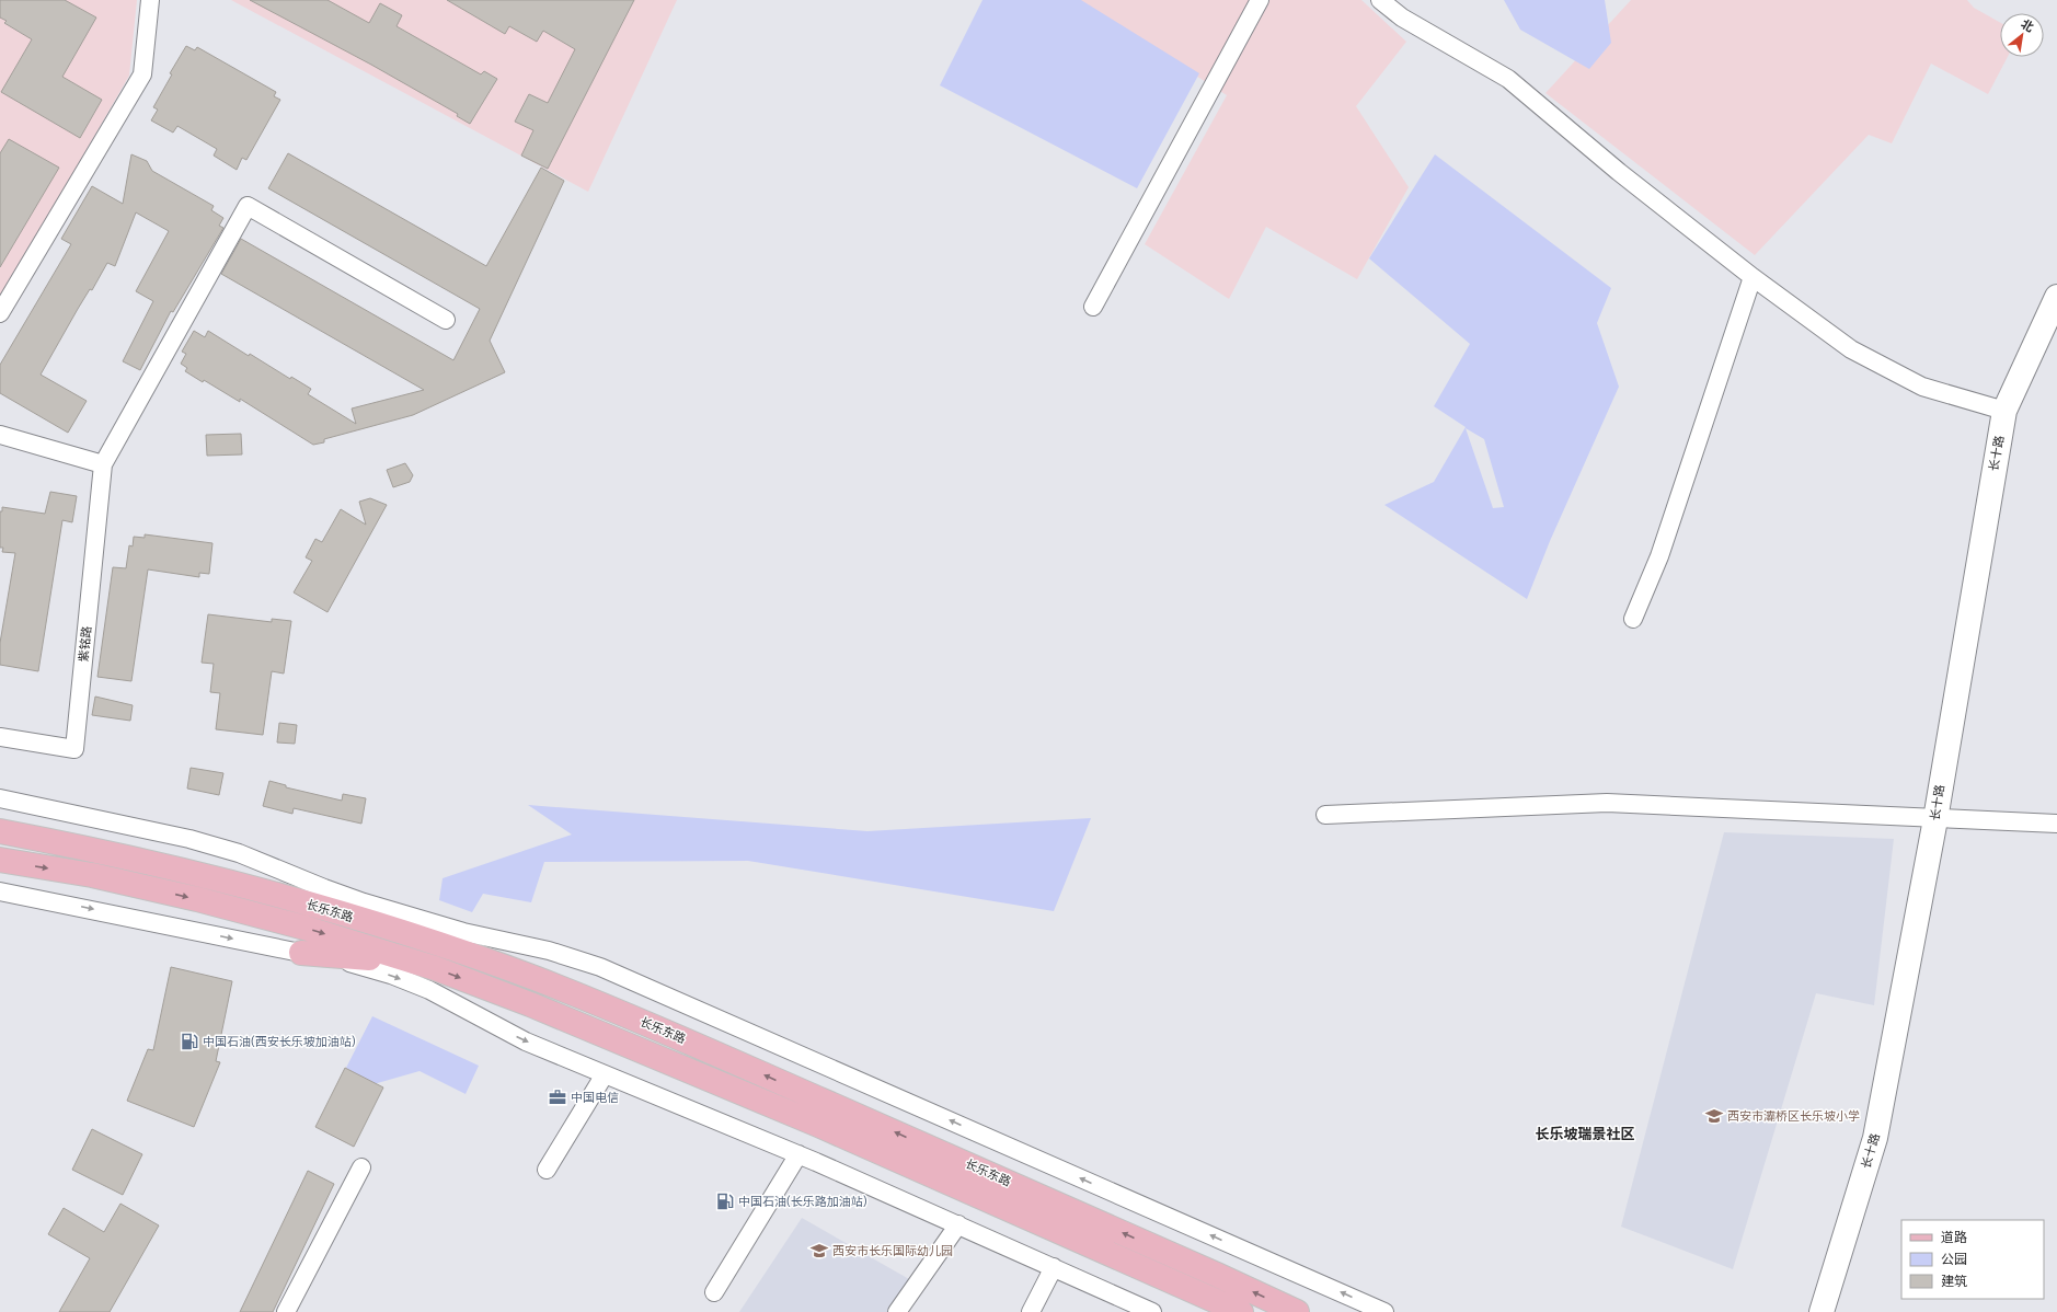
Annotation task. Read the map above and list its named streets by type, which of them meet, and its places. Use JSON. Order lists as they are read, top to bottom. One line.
{"streets":{"main road":["长乐东路"],"street":["长十路","紫铭路"]},"districts":["长乐坡瑞景社区"],"places":{"fuel station":["中国石油(西安长乐坡加油站)","中国石油(长乐路加油站)"],"office":["中国电信"],"school or university":["西安市灞桥区长乐坡小学","西安市长乐国际幼儿园"]},"legend":["道路","公园","建筑"],"north":"top right"}
